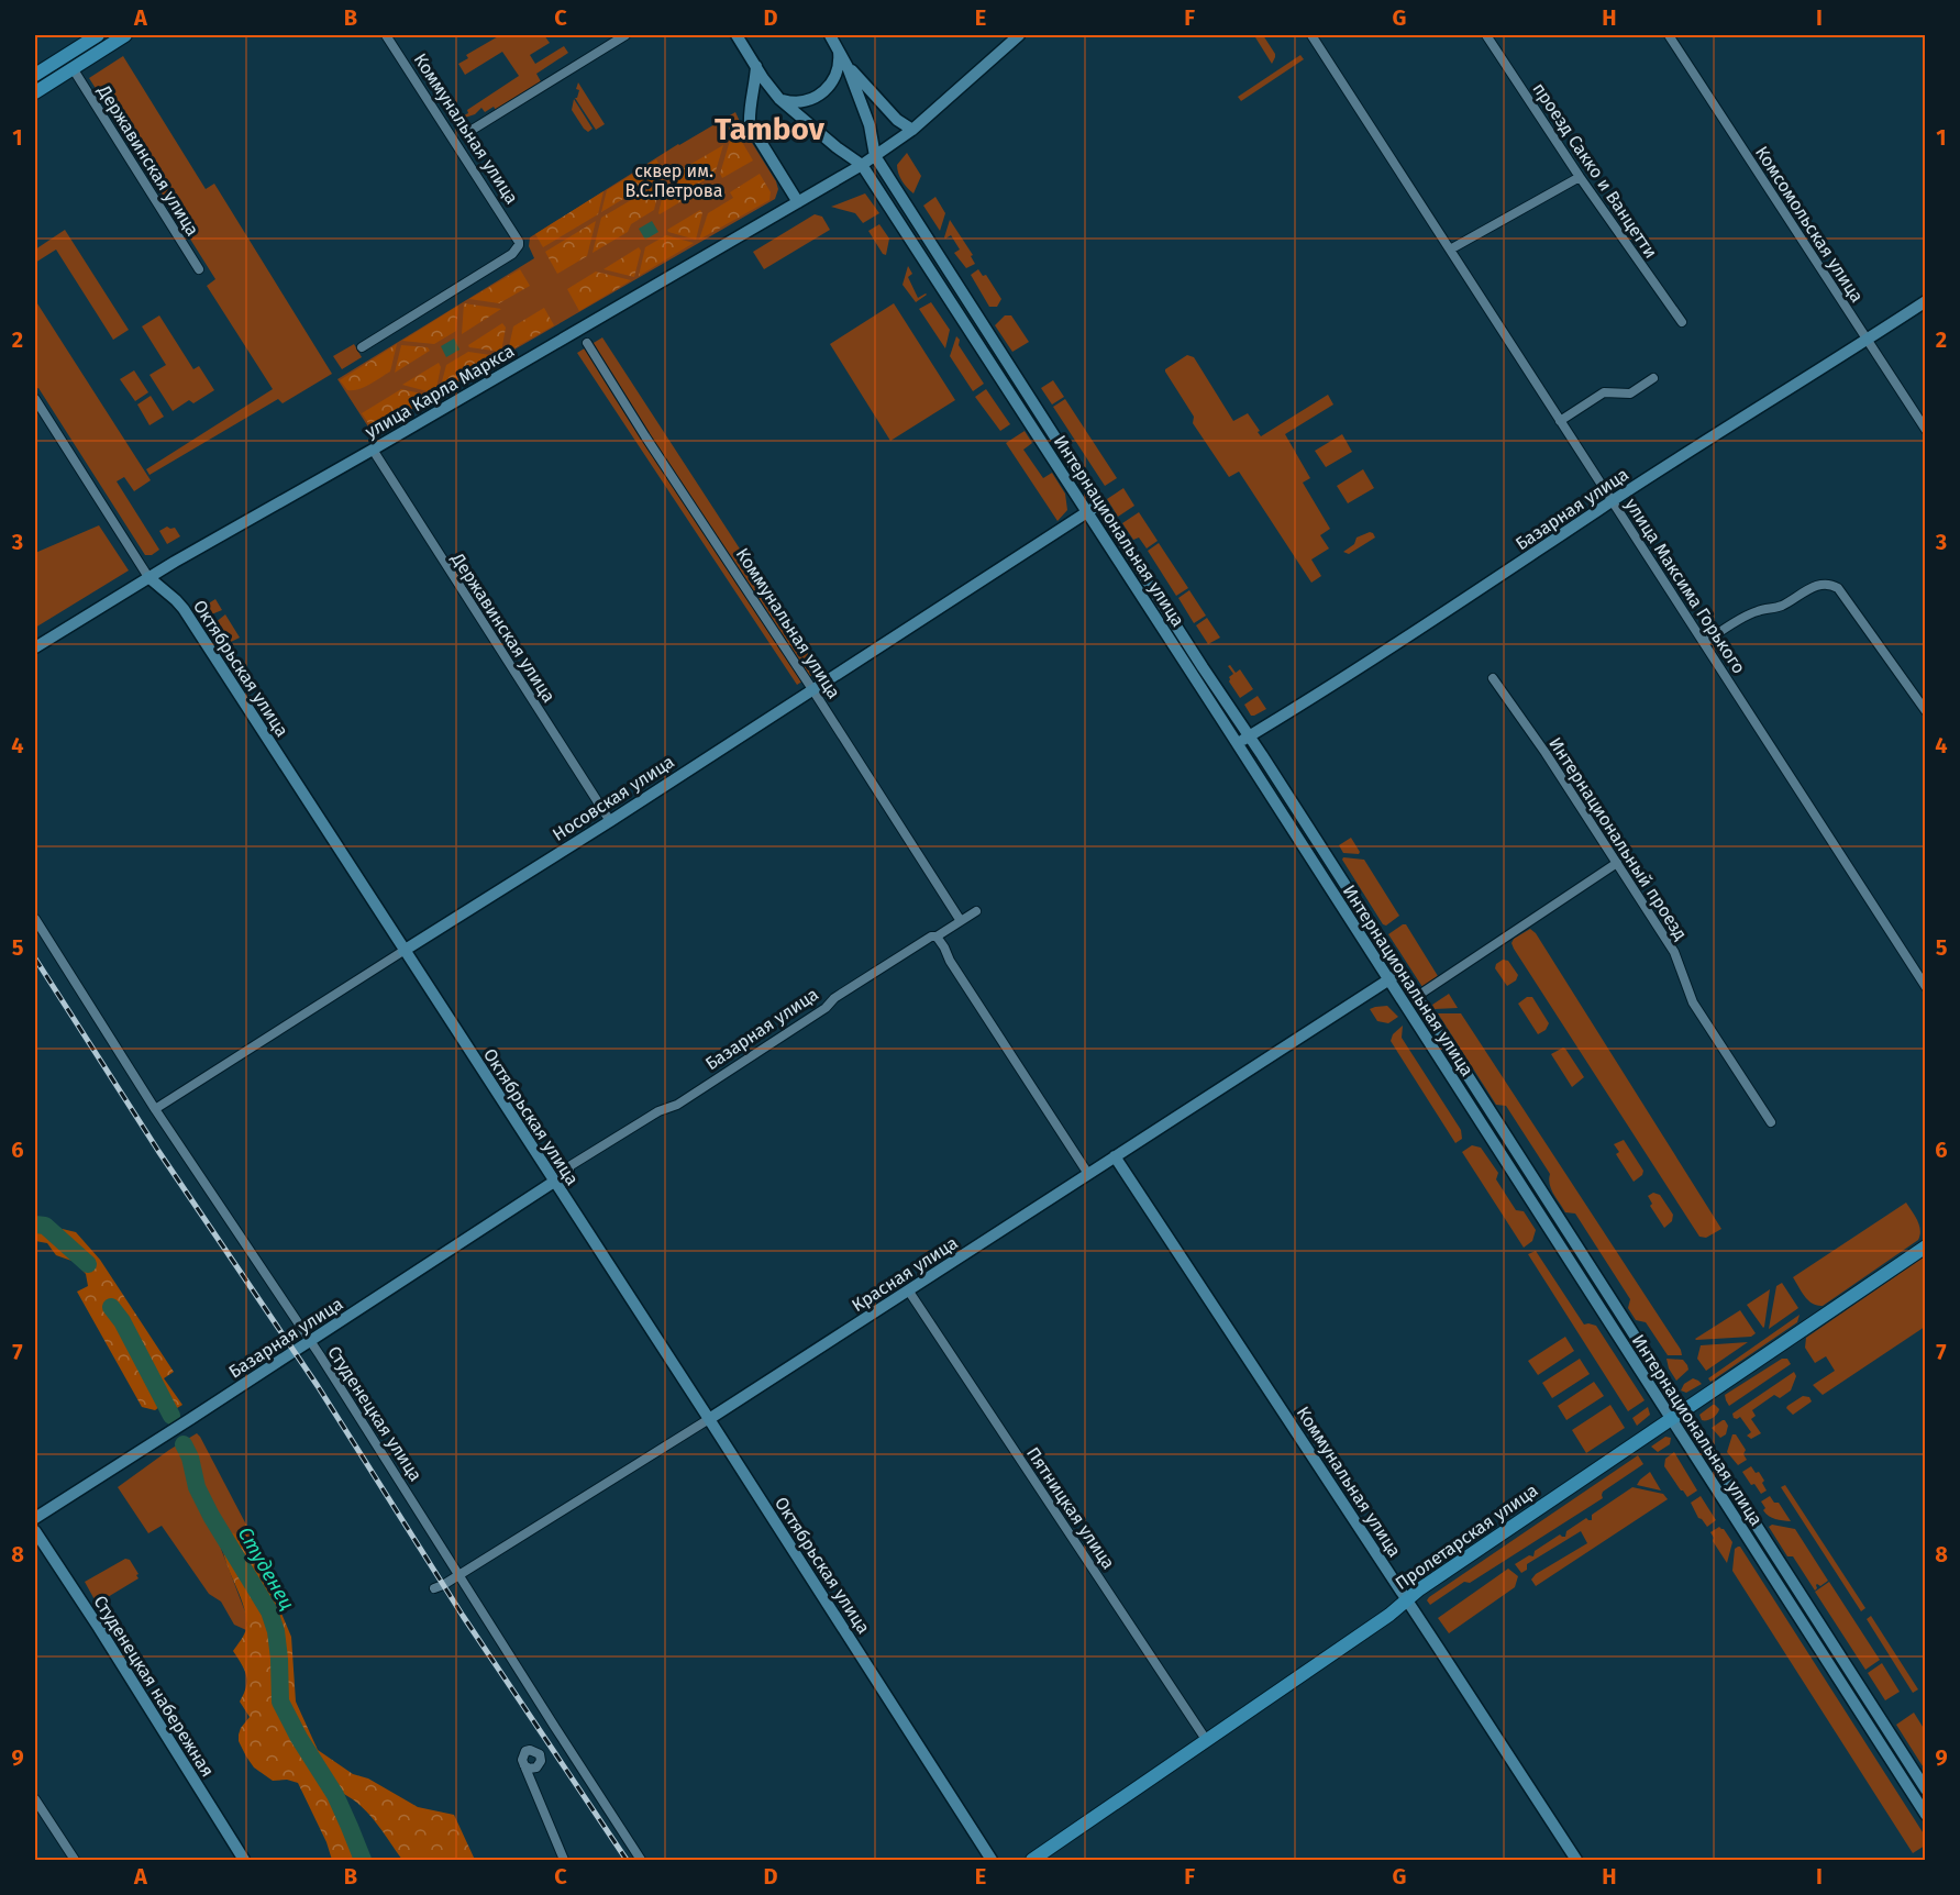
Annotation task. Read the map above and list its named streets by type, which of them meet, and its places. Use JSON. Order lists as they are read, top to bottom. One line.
{"streets":{"main road":["Коммунальная улица","улица Карла Маркса","Базарная улица","Интернациональная улица","Октябрьская улица","Носовская улица","Красная улица","Пролетарская улица","Студенецкая набережная"],"street":["Державинская улица","проезд Сакко и Ванцетти","Комсомольская улица","улица Максима Горького","Интернациональный проезд","Студенецкая улица","Пятницкая улица"]},"crossings":[["Коммунальная улица","Базарная улица"],["Коммунальная улица","Носовская улица"],["Коммунальная улица","Красная улица"],["Коммунальная улица","Пролетарская улица"],["Державинская улица","улица Карла Маркса"],["Державинская улица","Носовская улица"],["Комсомольская улица","Базарная улица"],["улица Карла Маркса","Интернациональная улица"],["улица Карла Маркса","Октябрьская улица"],["Базарная улица","Интернациональная улица"],["Базарная улица","улица Максима Горького"],["Базарная улица","Октябрьская улица"],["Базарная улица","Студенецкая улица"],["Интернациональная улица","Носовская улица"],["Интернациональная улица","Красная улица"],["Интернациональная улица","Пролетарская улица"],["Октябрьская улица","Носовская улица"],["Октябрьская улица","Красная улица"],["Носовская улица","Студенецкая улица"],["Красная улица","Студенецкая улица"],["Красная улица","Пятницкая улица"],["Пятницкая улица","Пролетарская улица"]],"districts":["Tambov"],"water":["Студенец"],"parks":["сквер им. В.С.Петрова"],"grid":{"columns":["A","B","C","D","E","F","G","H","I"],"rows":["1","2","3","4","5","6","7","8","9"]}}
